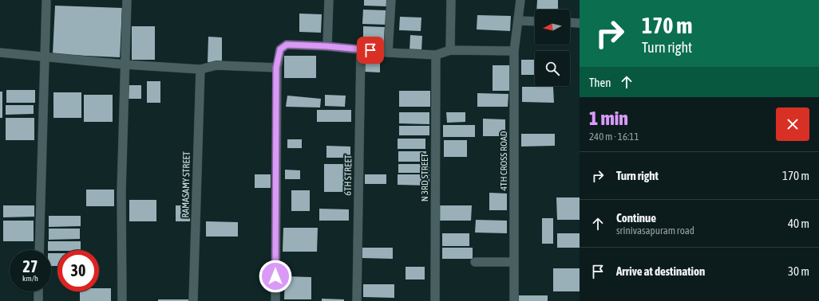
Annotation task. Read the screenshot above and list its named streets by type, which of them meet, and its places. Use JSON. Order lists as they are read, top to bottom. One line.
{"streets":{"street":["4TH CROSS ROAD","6TH STREET","N 3RD STREET","RAMASAMY STREET"]},"north":"left","page":{"turn":["170 m","Turn right"],"then":"Then","heading":["1 min","240 m · 16:11"],"list":[{"name":"Turn right","value":"170 m"},{"name":"Continue","note":"srinivasapuram road","value":"40 m"},{"name":"Arrive at destination","value":"30 m"}],"speed":"27 km/h","limit":"30"}}
